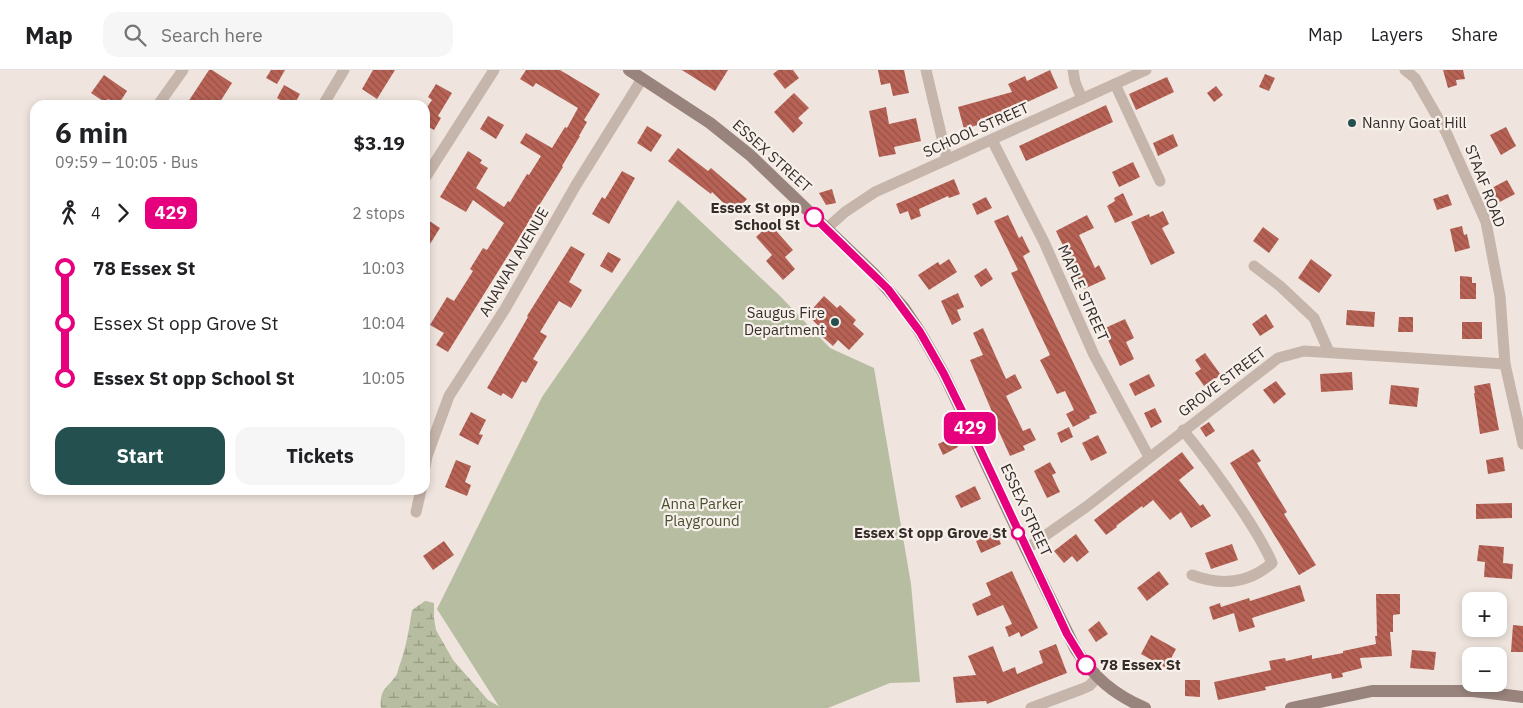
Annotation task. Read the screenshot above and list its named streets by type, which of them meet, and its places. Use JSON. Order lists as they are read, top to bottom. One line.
{"streets":{"main road":["ESSEX STREET"],"street":["SCHOOL STREET","STAAF ROAD","ANAWAN AVENUE","MAPLE STREET","GROVE STREET"]},"crossings":[["SCHOOL STREET","ESSEX STREET"],["SCHOOL STREET","MAPLE STREET"],["ESSEX STREET","ANAWAN AVENUE"],["ESSEX STREET","GROVE STREET"],["STAAF ROAD","GROVE STREET"],["MAPLE STREET","GROVE STREET"]],"parks":["Anna Parker Playground"],"places":["Nanny Goat Hill","Essex St opp School St","Saugus Fire Department","Essex St opp Grove St","78 Essex St"],"lines":["bus line 429"],"page":{"header":"Map","search":"Search here","nav":["Map","Layers","Share"],"on_map":"429","heading":["6 min","09:59 – 10:05 · Bus","$3.19"],"legs":["4","429","2 stops"],"list":[{"name":"78 Essex St","value":"10:03"},{"name":"Essex St opp Grove St","value":"10:04"},{"name":"Essex St opp School St","value":"10:05"}],"buttons":["Start","Tickets"],"map_buttons":["+","−"]}}
